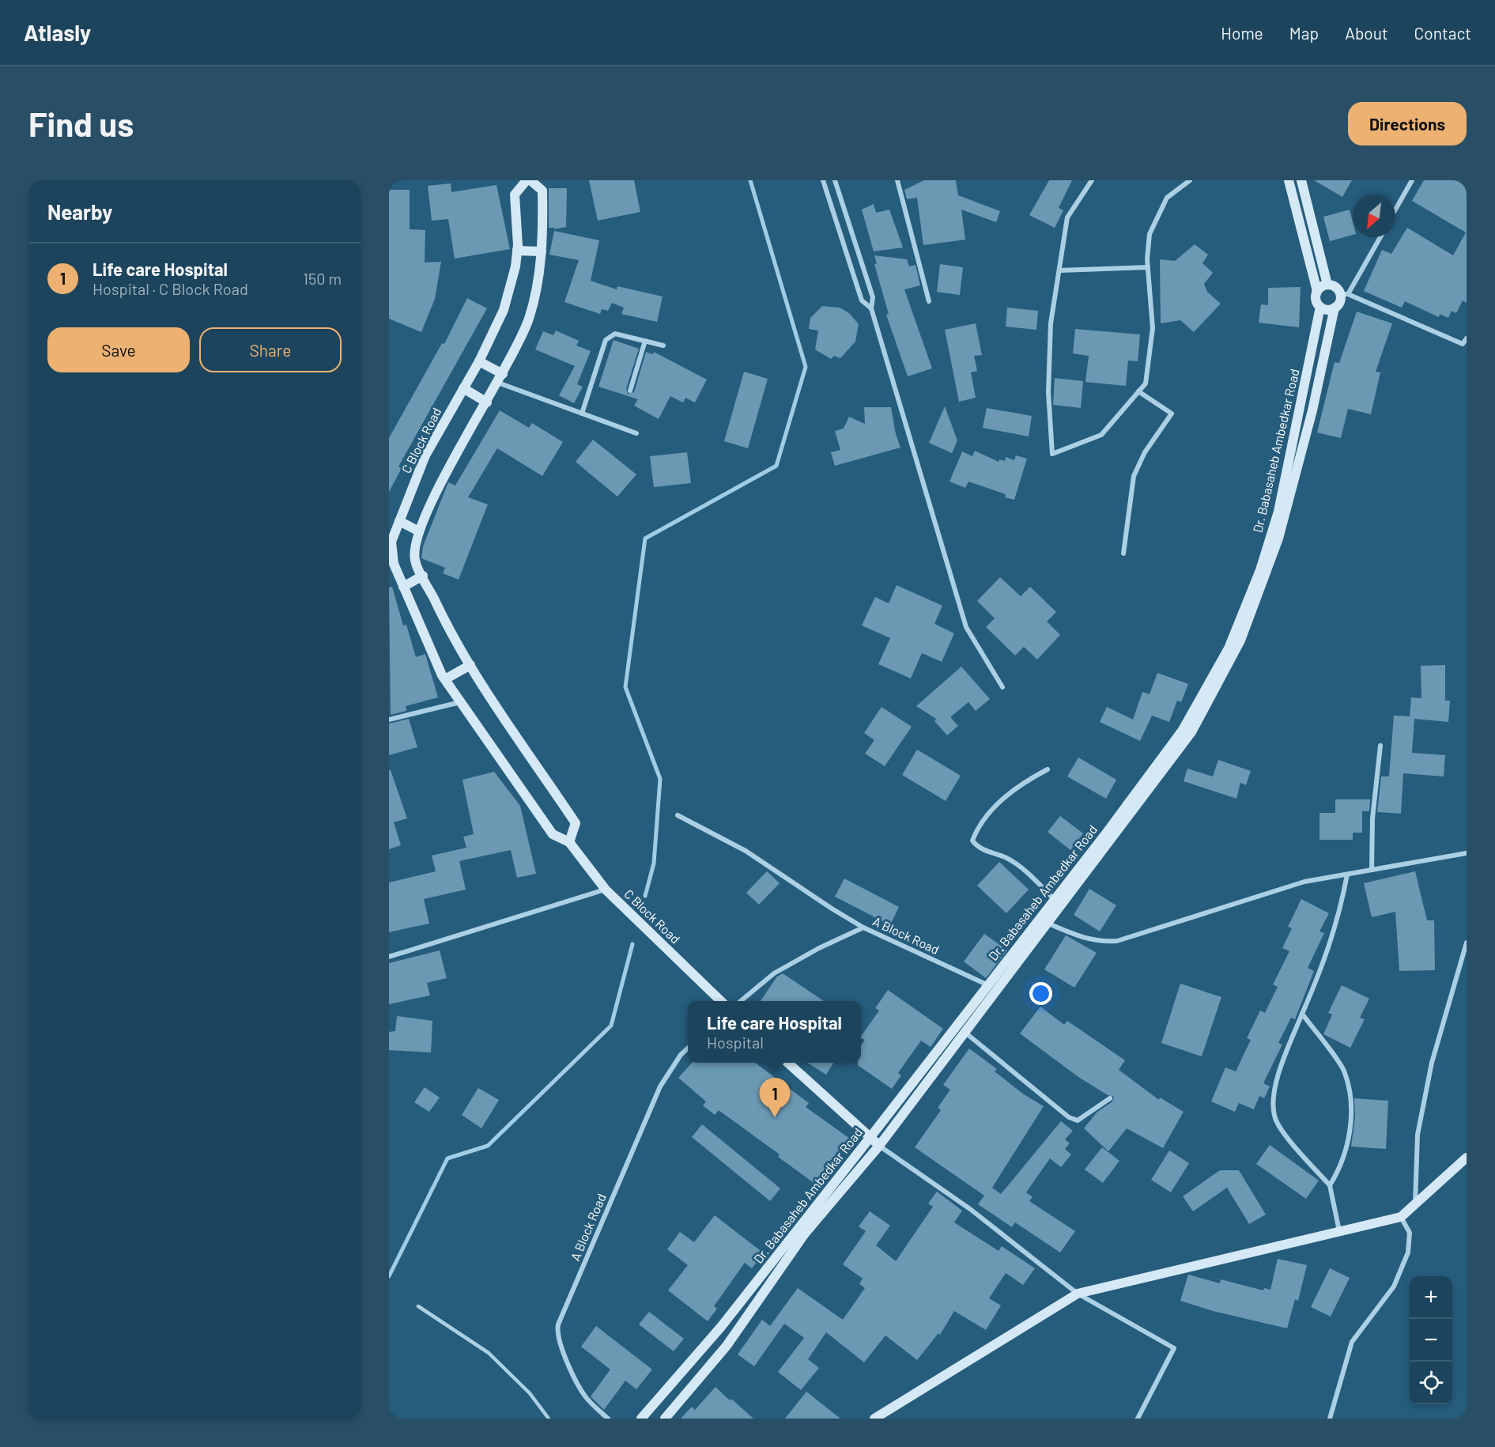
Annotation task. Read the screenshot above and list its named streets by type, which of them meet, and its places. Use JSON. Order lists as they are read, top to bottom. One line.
{"streets":{"street":["C Block Road","Dr. Babasaheb Ambedkar Road","A Block Road"]},"crossings":[["Dr. Babasaheb Ambedkar Road","A Block Road"]],"north":"bottom left","page":{"header":"Atlasly","nav":["Home","Map","About","Contact"],"buttons":["Directions",["Save","Share"]],"title":"Find us","heading":"Nearby","list":[{"mark":"1","name":"Life care Hospital","note":"Hospital · C Block Road","value":"150 m"}],"popup":["Life care Hospital","Hospital"],"pins":"1","map_buttons":["+","−"]}}
